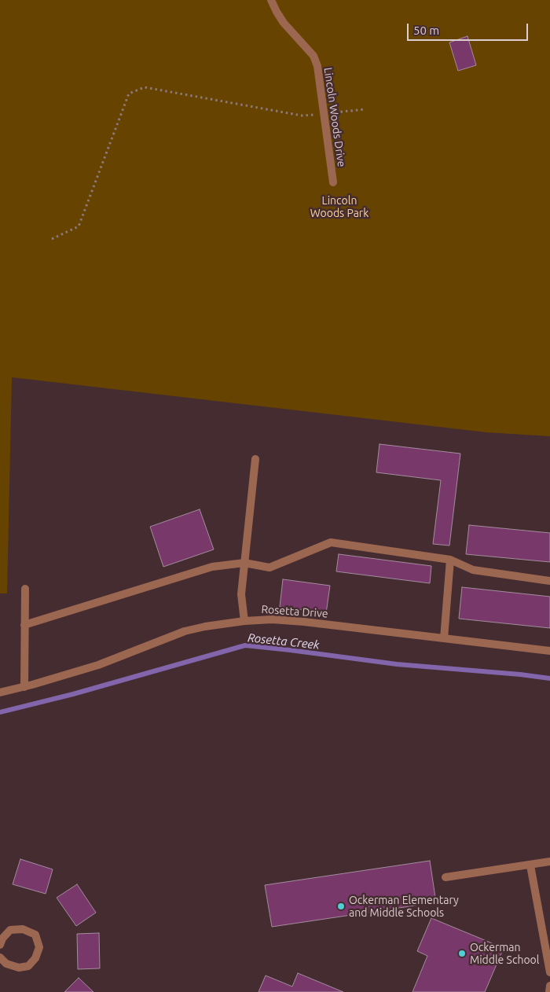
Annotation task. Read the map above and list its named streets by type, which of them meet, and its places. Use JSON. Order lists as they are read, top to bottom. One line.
{"streets":{"street":["Lincoln Woods Drive","Rosetta Drive"]},"water":["Rosetta Creek"],"parks":["Lincoln Woods Park"],"places":["Ockerman Elementary and Middle Schools","Ockerman Middle School"],"scale_bar":"50 m"}
